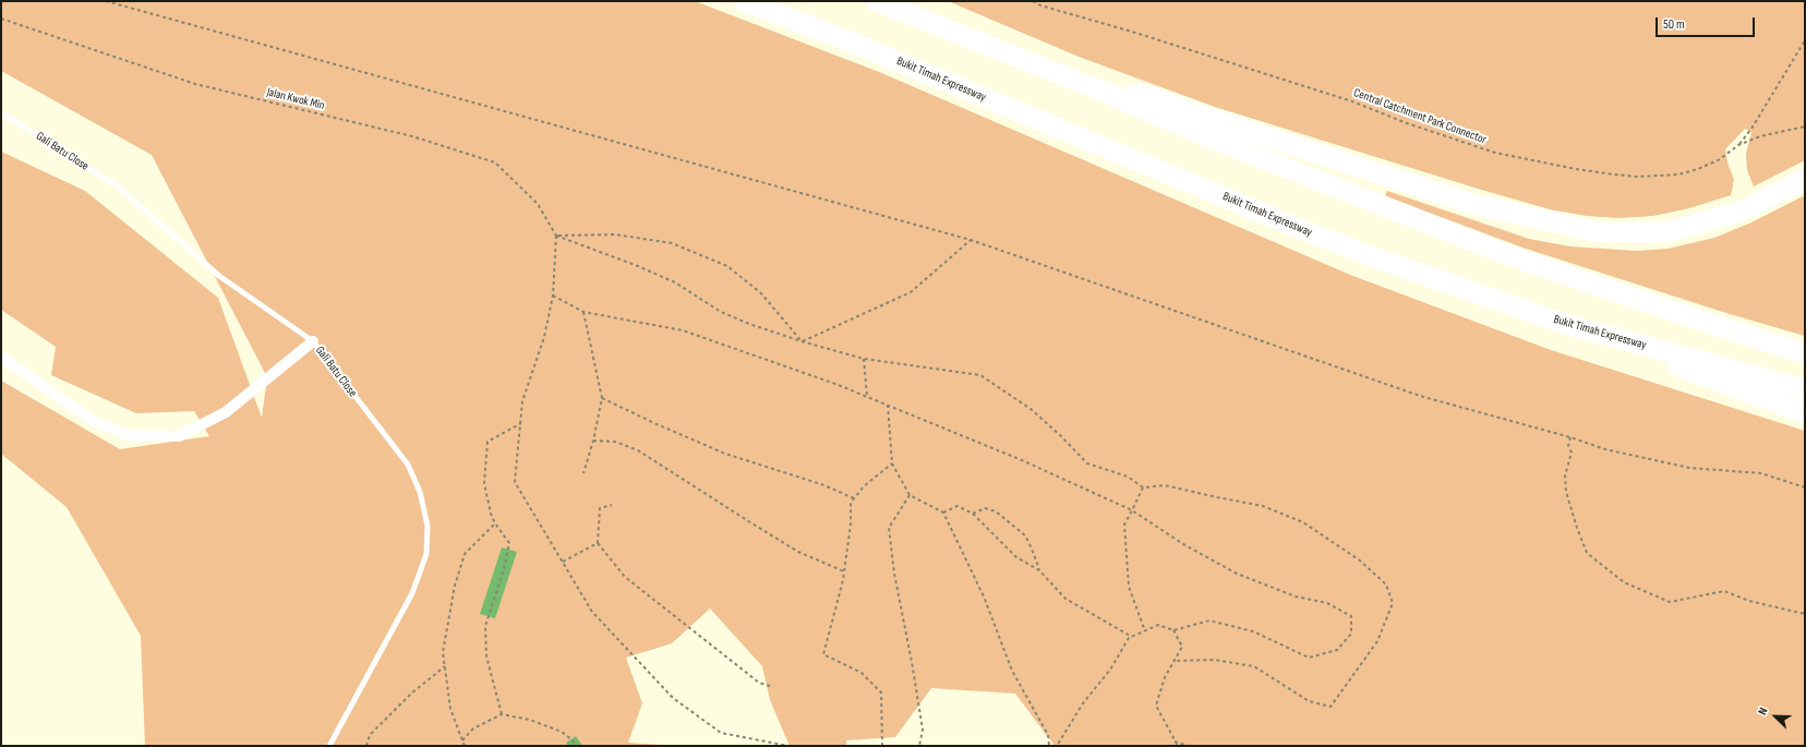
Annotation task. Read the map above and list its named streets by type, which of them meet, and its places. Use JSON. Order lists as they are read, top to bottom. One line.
{"streets":{"highway":["Bukit Timah Expressway"],"lane":["Gali Batu Close"],"path":["Jalan Kwok Min","Central Catchment Park Connector"]},"scale_bar":"50 m","north":"top left"}
